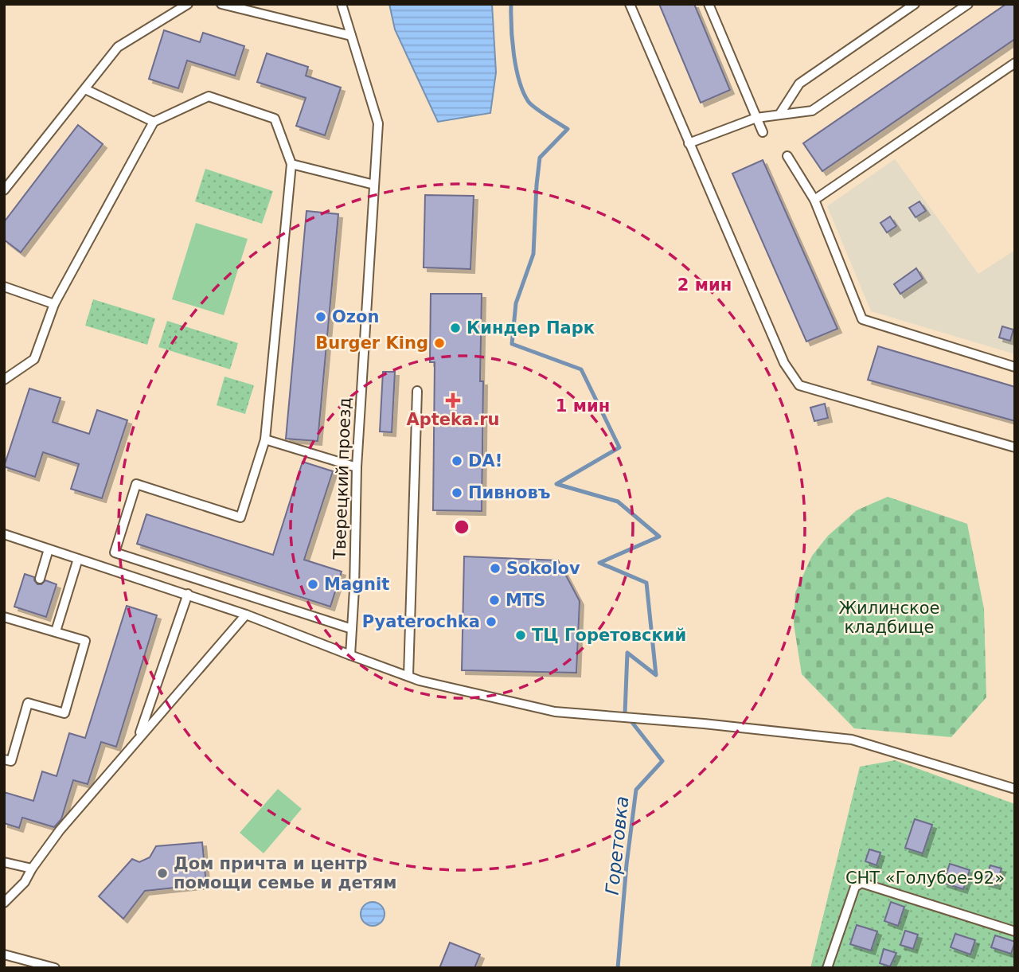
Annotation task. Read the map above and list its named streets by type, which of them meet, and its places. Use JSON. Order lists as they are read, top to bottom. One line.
{"streets":{"lane":["Тверецкий проезд"]},"water":["Горетовка"],"parks":["Жилинское кладбище","СНТ «Голубое-92»"],"places":{"other":["Ozon","Киндер Парк","Burger King","DA!","Пивновъ","Sokolov","Magnit","MTS","Pyaterochka","ТЦ Горетовский","Дом причта и центр помощи семье и детям"],"health":["Apteka.ru"]},"rings":["2 мин","1 мин"]}
